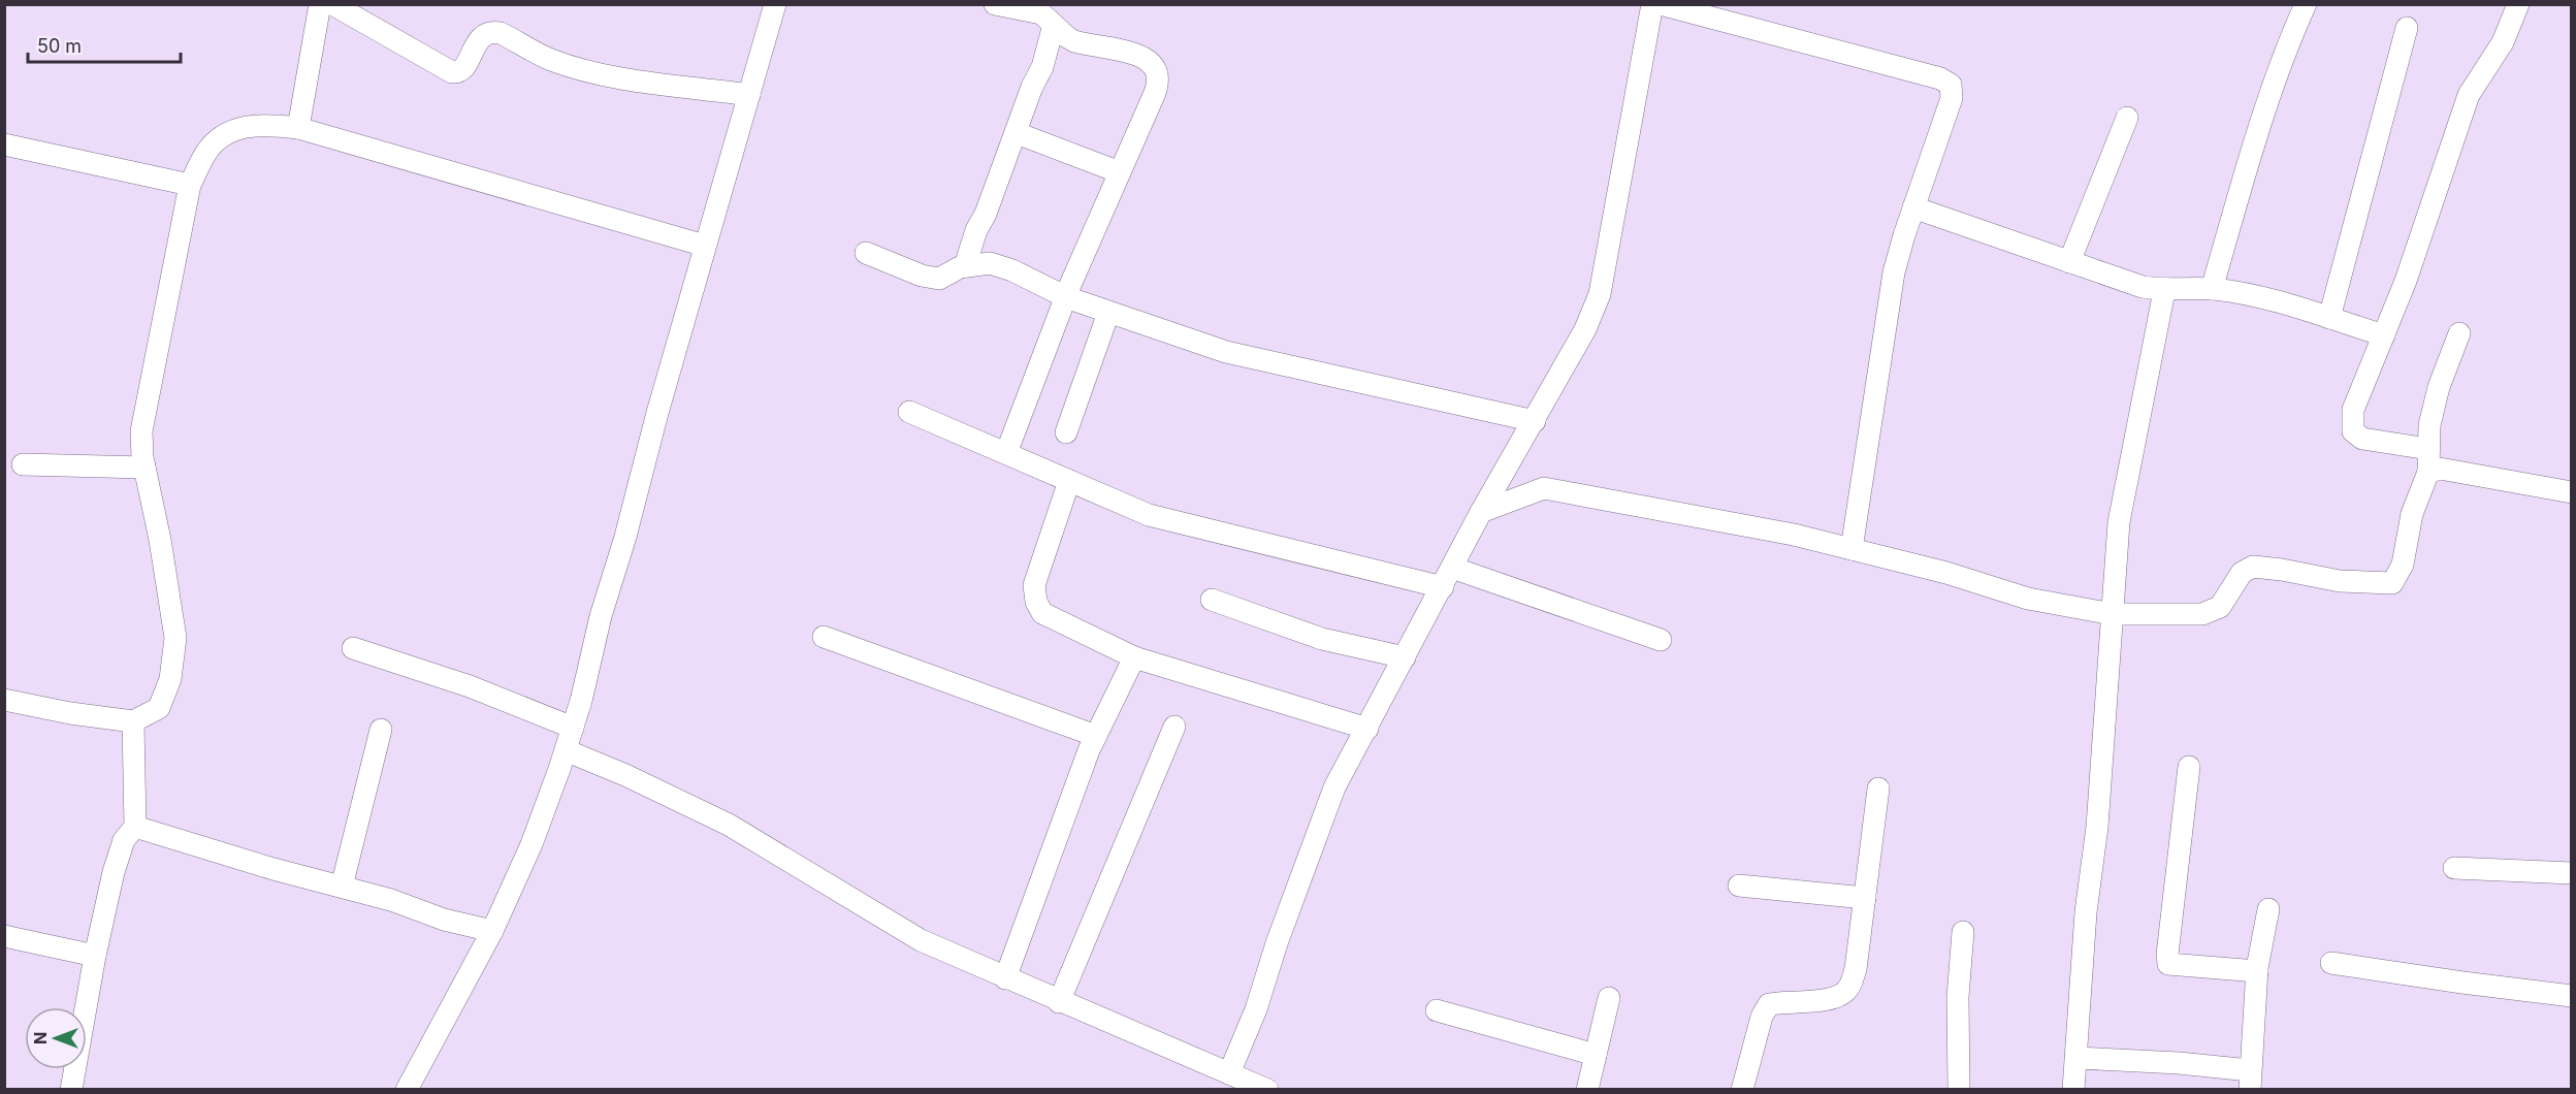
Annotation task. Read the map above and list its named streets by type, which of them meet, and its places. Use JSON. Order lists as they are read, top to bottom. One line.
{"scale_bar":"50 m","north":"left"}
